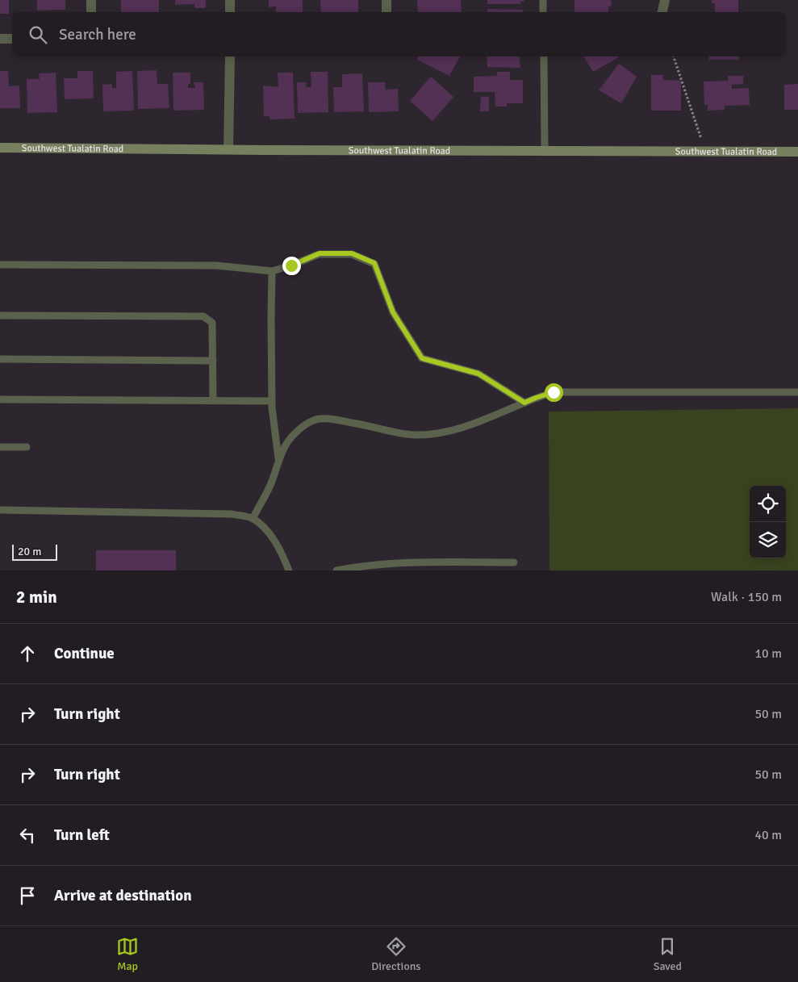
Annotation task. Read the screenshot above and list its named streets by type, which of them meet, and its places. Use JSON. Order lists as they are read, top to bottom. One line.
{"streets":{"main road":["Southwest Tualatin Road"]},"scale_bar":"20 m","page":{"search":"Search here","scale":"20 m","heading":["2 min","Walk · 150 m"],"list":[["Continue","10 m"],["Turn right","50 m"],["Turn right","50 m"],["Turn left","40 m"],"Arrive at destination"],"nav":["Map","Directions","Saved"]}}
